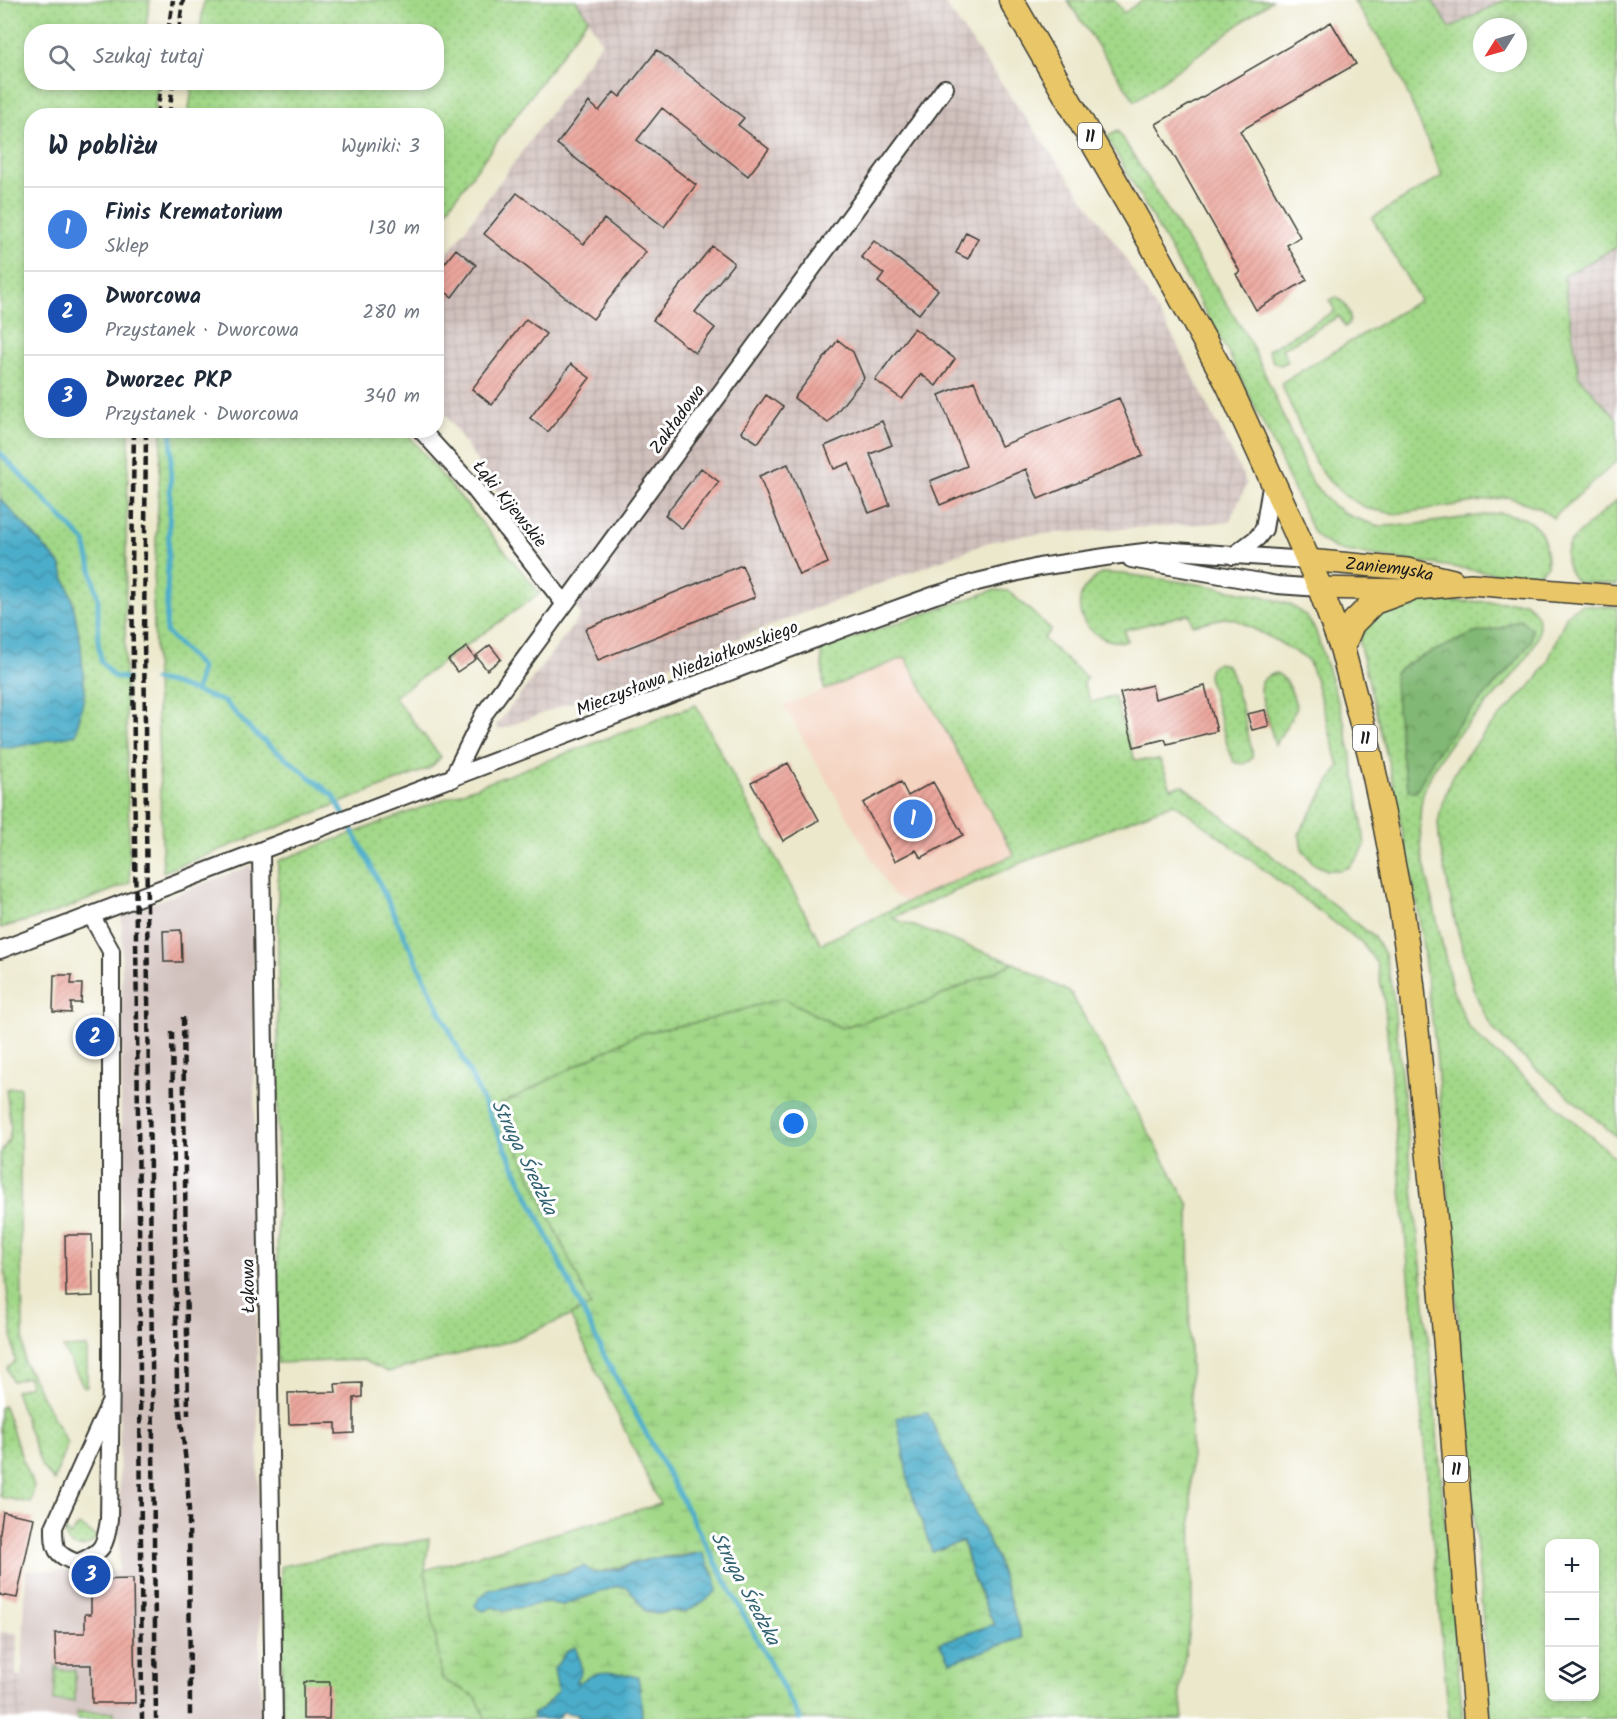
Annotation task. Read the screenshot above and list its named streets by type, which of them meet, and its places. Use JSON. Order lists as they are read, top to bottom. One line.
{"streets":{"highway":["11"],"main road":["Zaniemyska"],"street":["Zakładowa","Łąki Kijewskie","Mieczysława Niedziałkowskiego","Łąkowa"]},"crossings":[["11","Zaniemyska"],["11","Mieczysława Niedziałkowskiego"],["Zakładowa","Łąki Kijewskie"],["Zakładowa","Mieczysława Niedziałkowskiego"],["Zaniemyska","Mieczysława Niedziałkowskiego"],["Mieczysława Niedziałkowskiego","Łąkowa"]],"water":["Struga Średzka"],"north":"bottom left","page":{"search":"Szukaj tutaj","heading":["W pobliżu","Wyniki: 3"],"list":[{"mark":"1","name":"Finis Krematorium","note":"Sklep","value":"130 m"},{"mark":"2","name":"Dworcowa","note":"Przystanek · Dworcowa","value":"280 m"},{"mark":"3","name":"Dworzec PKP","note":"Przystanek · Dworcowa","value":"340 m"}],"pins":["1","2","3"],"map_buttons":["+","−"]}}
